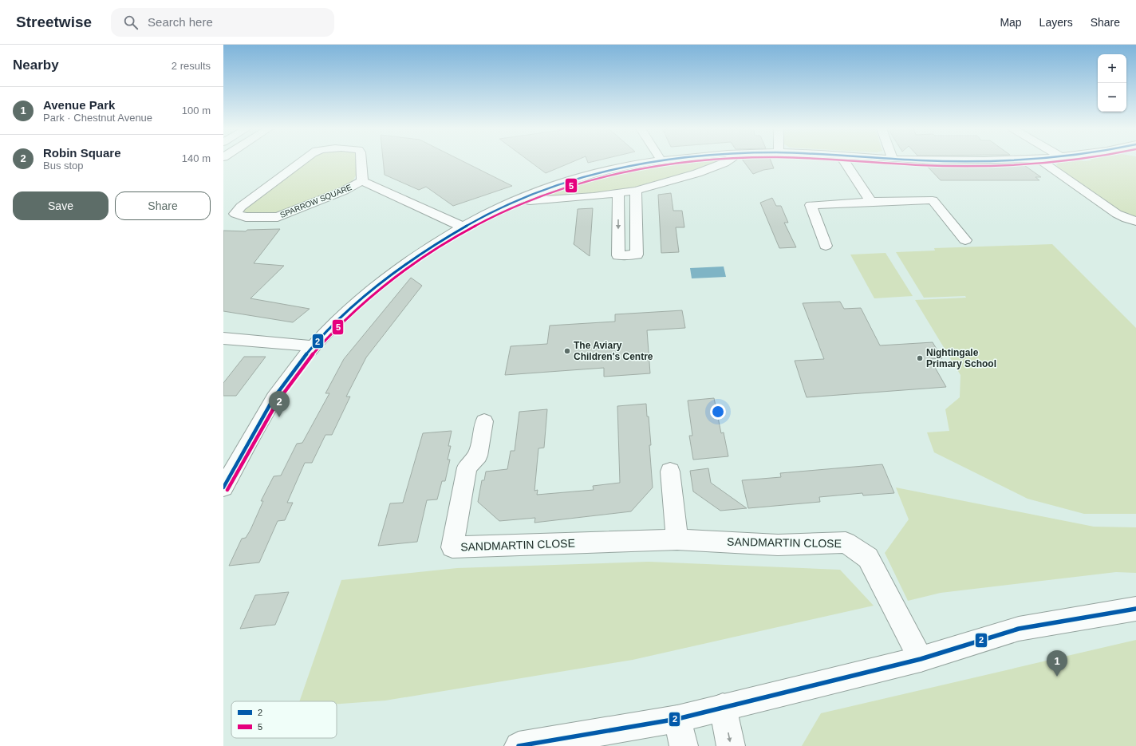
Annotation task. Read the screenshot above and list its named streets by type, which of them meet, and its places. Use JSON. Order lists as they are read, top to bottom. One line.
{"streets":{"main road":["SPARROW SQUARE","SANDMARTIN CLOSE"]},"places":["The Aviary Children's Centre","Nightingale Primary School"],"lines":["transit line 2","transit line 5"],"legend":["2","5"],"page":{"header":"Streetwise","search":"Search here","nav":["Map","Layers","Share"],"heading":["Nearby","2 results"],"map_buttons":["+","−"],"list":[{"mark":"1","name":"Avenue Park","note":"Park · Chestnut Avenue","value":"100 m"},{"mark":"2","name":"Robin Square","note":"Bus stop","value":"140 m"}],"buttons":["Save","Share"],"pins":["2","1"]}}
